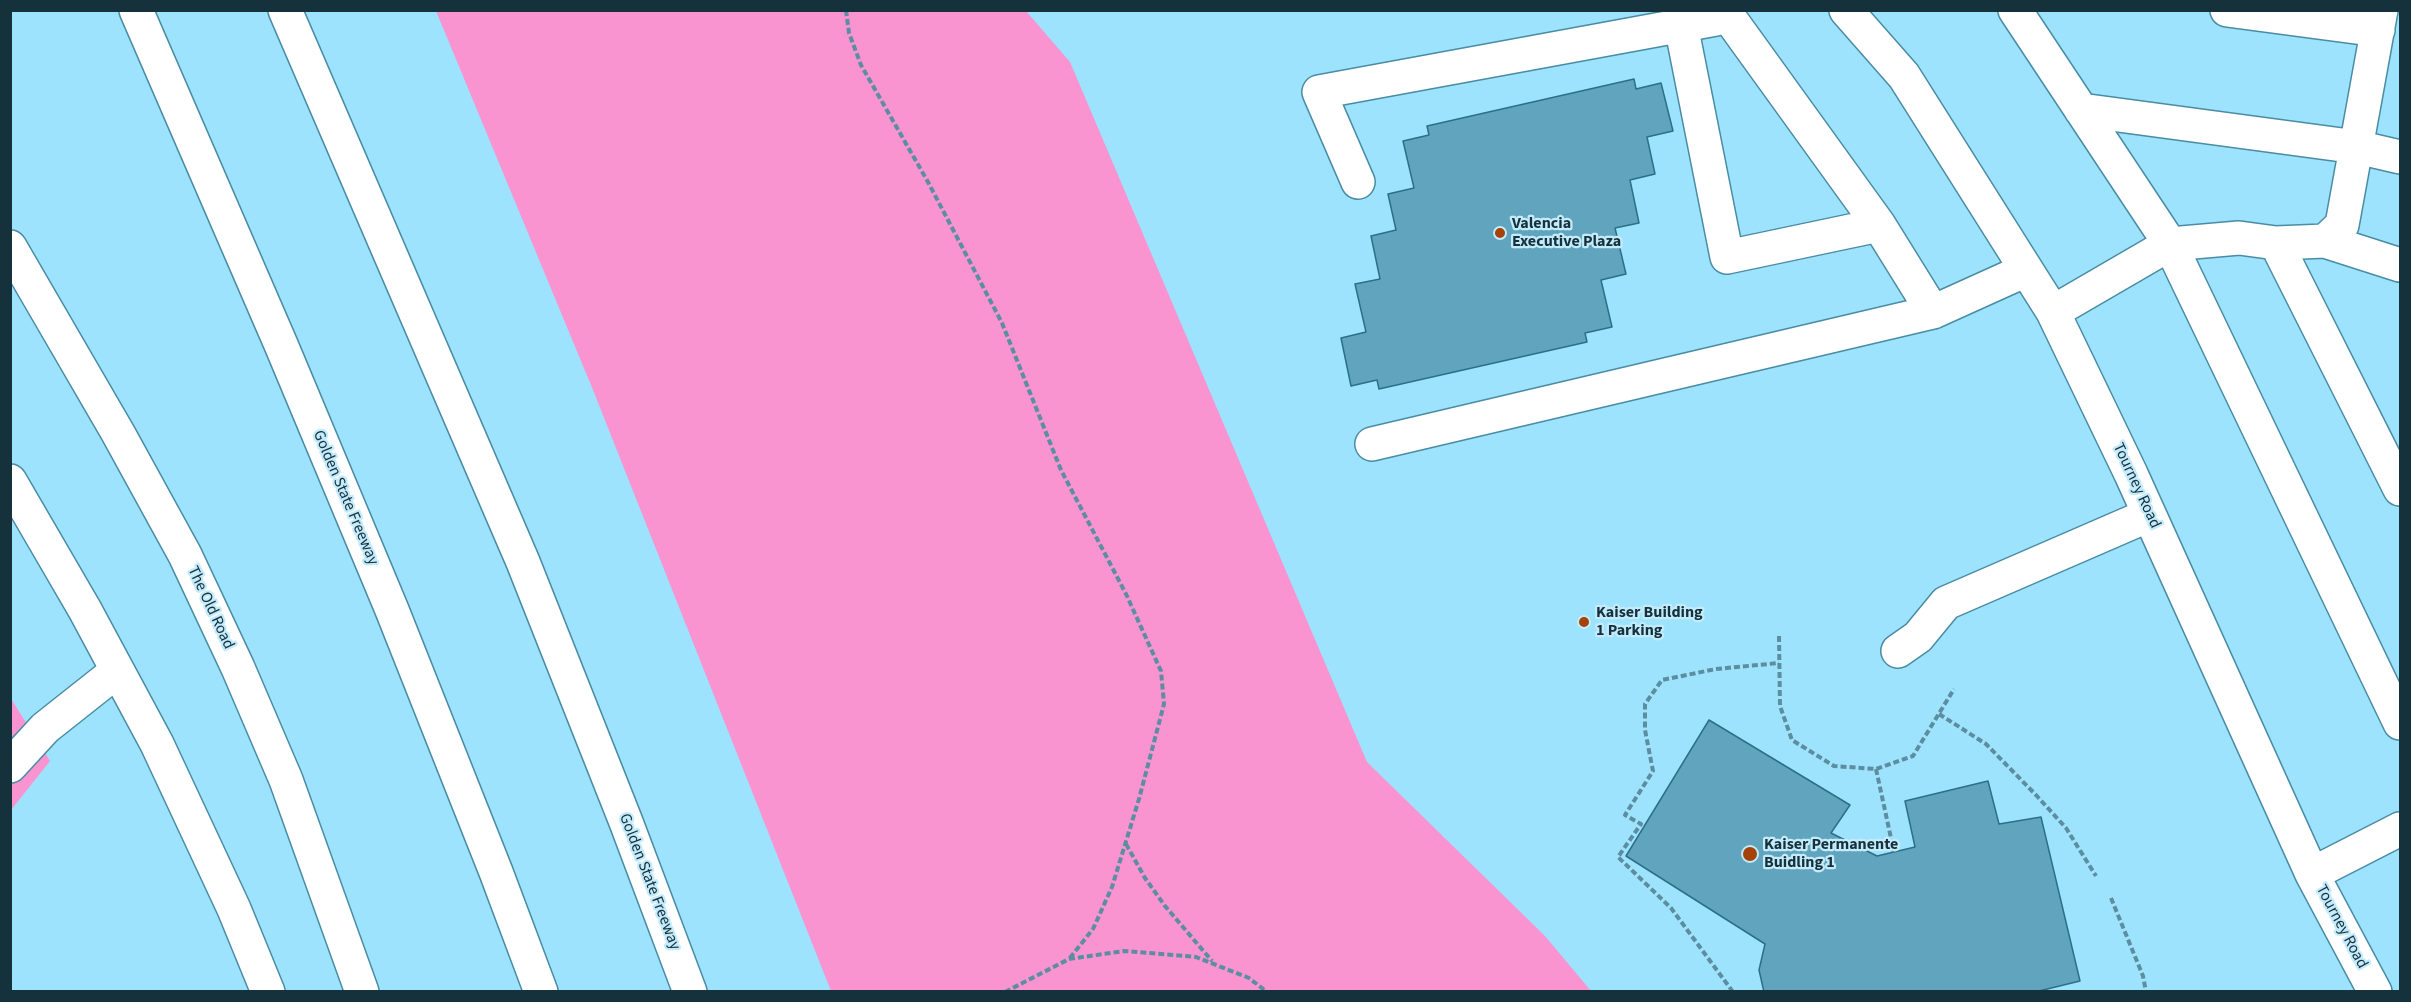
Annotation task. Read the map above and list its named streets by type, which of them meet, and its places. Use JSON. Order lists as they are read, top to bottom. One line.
{"streets":{"main road":["Tourney Road","Golden State Freeway","The Old Road"]},"places":["Valencia Executive Plaza","Kaiser Building 1 Parking","Kaiser Permanente Buidling 1"]}
